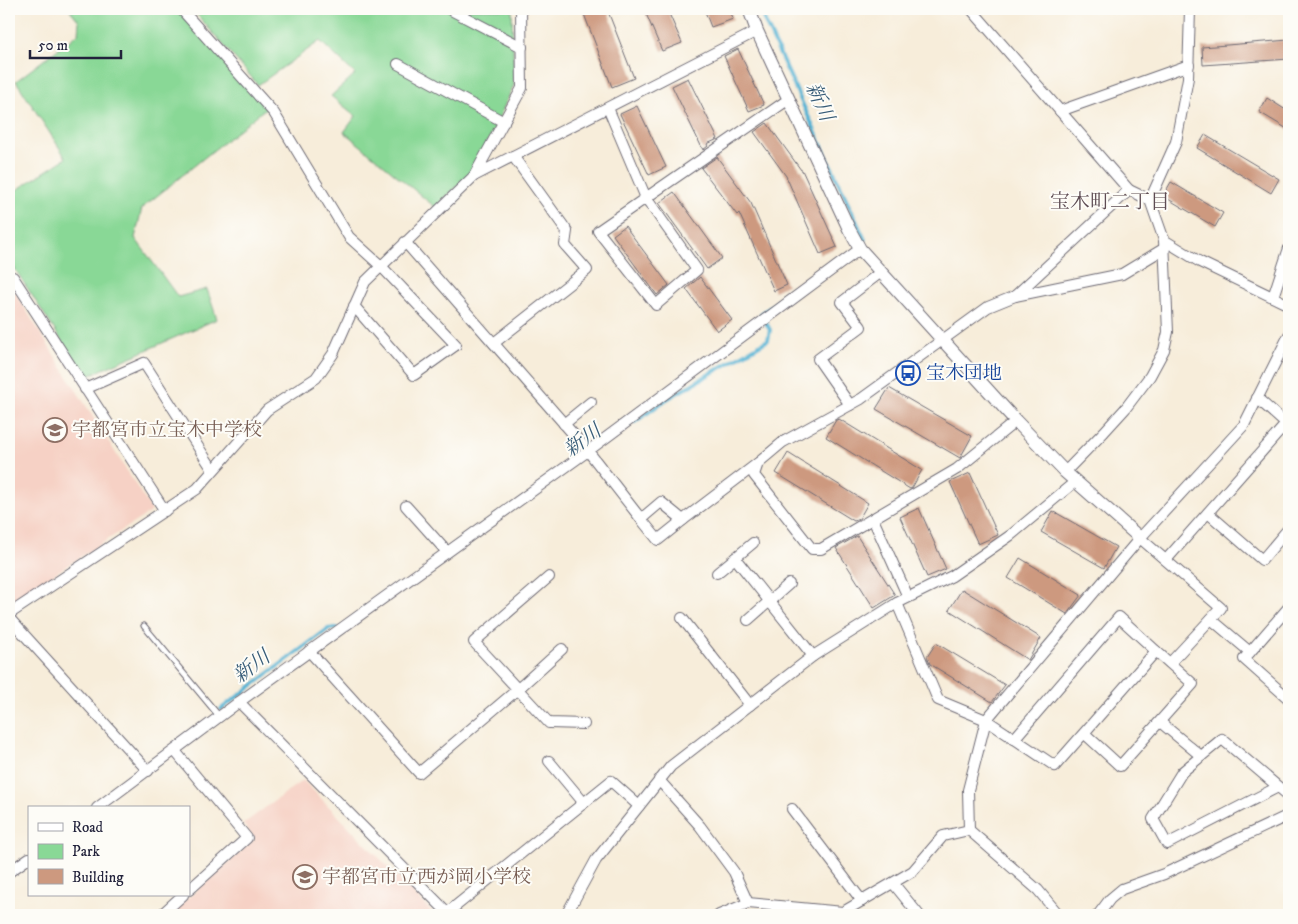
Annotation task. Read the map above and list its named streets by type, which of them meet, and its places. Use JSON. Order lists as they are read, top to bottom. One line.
{"districts":["宝木町二丁目"],"water":["新川"],"places":{"bus stop":["宝木団地"],"school or university":["宇都宮市立宝木中学校","宇都宮市立西が岡小学校"]},"legend":["Road","Park","Building"],"scale_bar":"50 m"}
